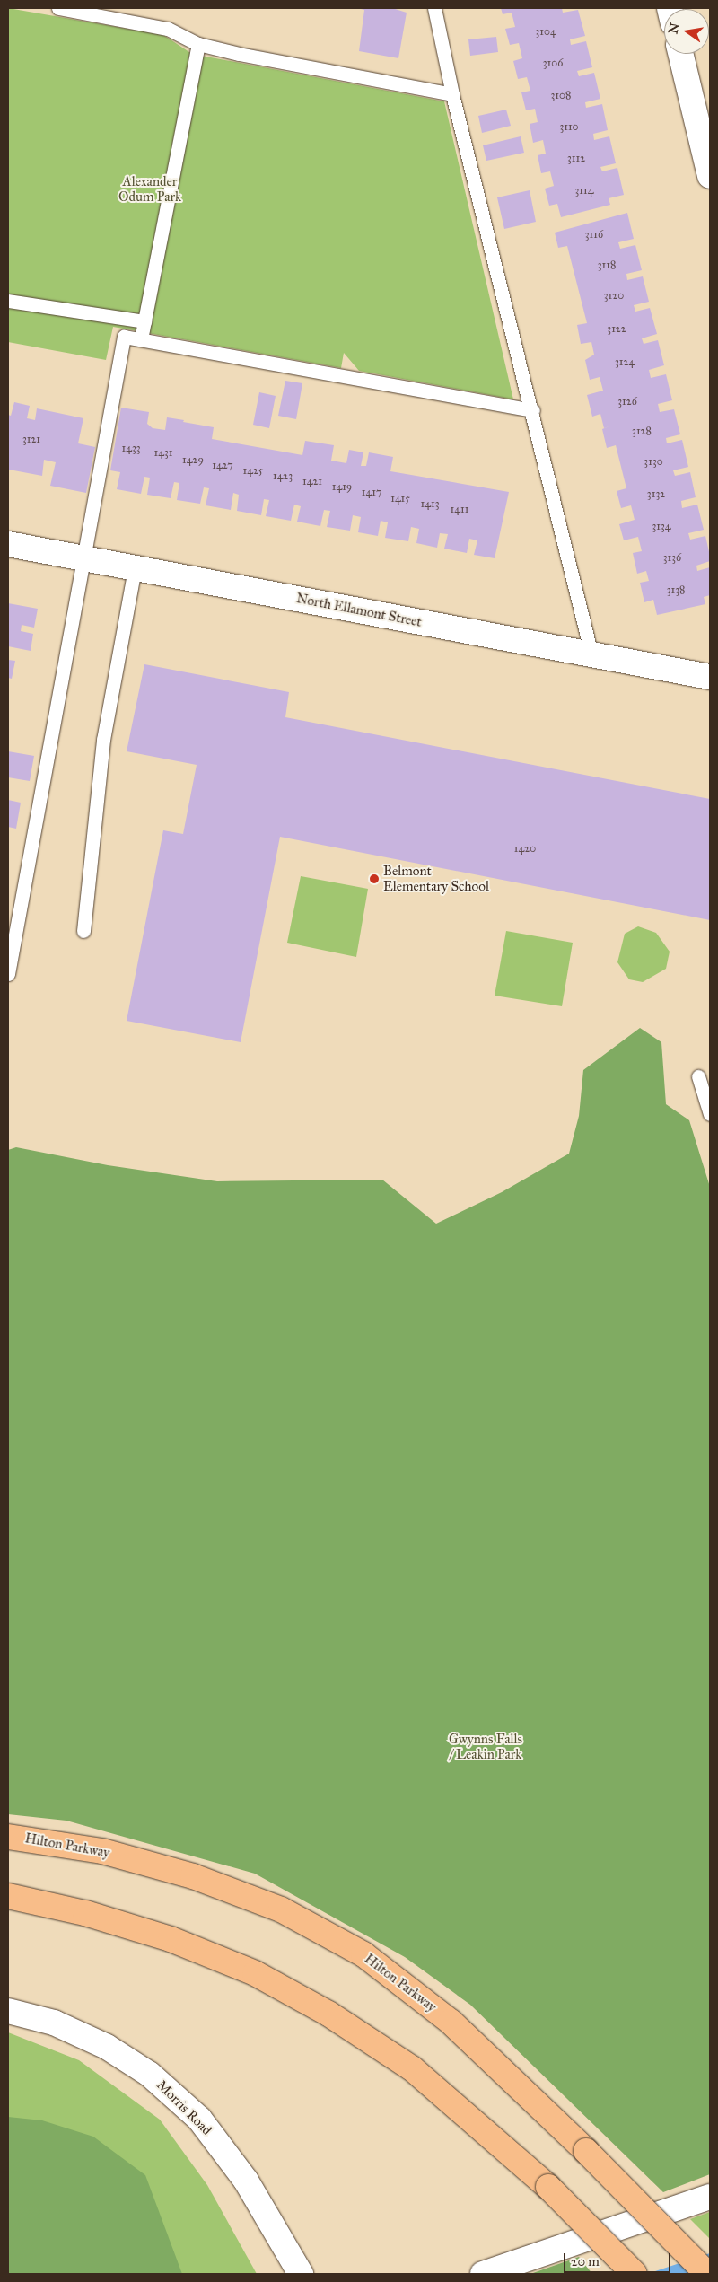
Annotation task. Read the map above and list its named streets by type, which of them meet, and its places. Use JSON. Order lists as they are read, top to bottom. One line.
{"streets":{"main road":["Hilton Parkway"],"street":["North Ellamont Street","Morris Road"]},"parks":["Alexander Odum Park","Gwynns Falls / Leakin Park"],"places":["Belmont Elementary School"],"house_numbers":["3104","3106","3108","3110","3112","3114","3116","3118","3120","3122","3124","3126","3128","3121","1433","1431","1429","3130","1427","1425","1423","1421","1419","1417","3132","1415","1413","1411","3134","3136","3138","1420"],"scale_bar":"20 m","north":"left"}
